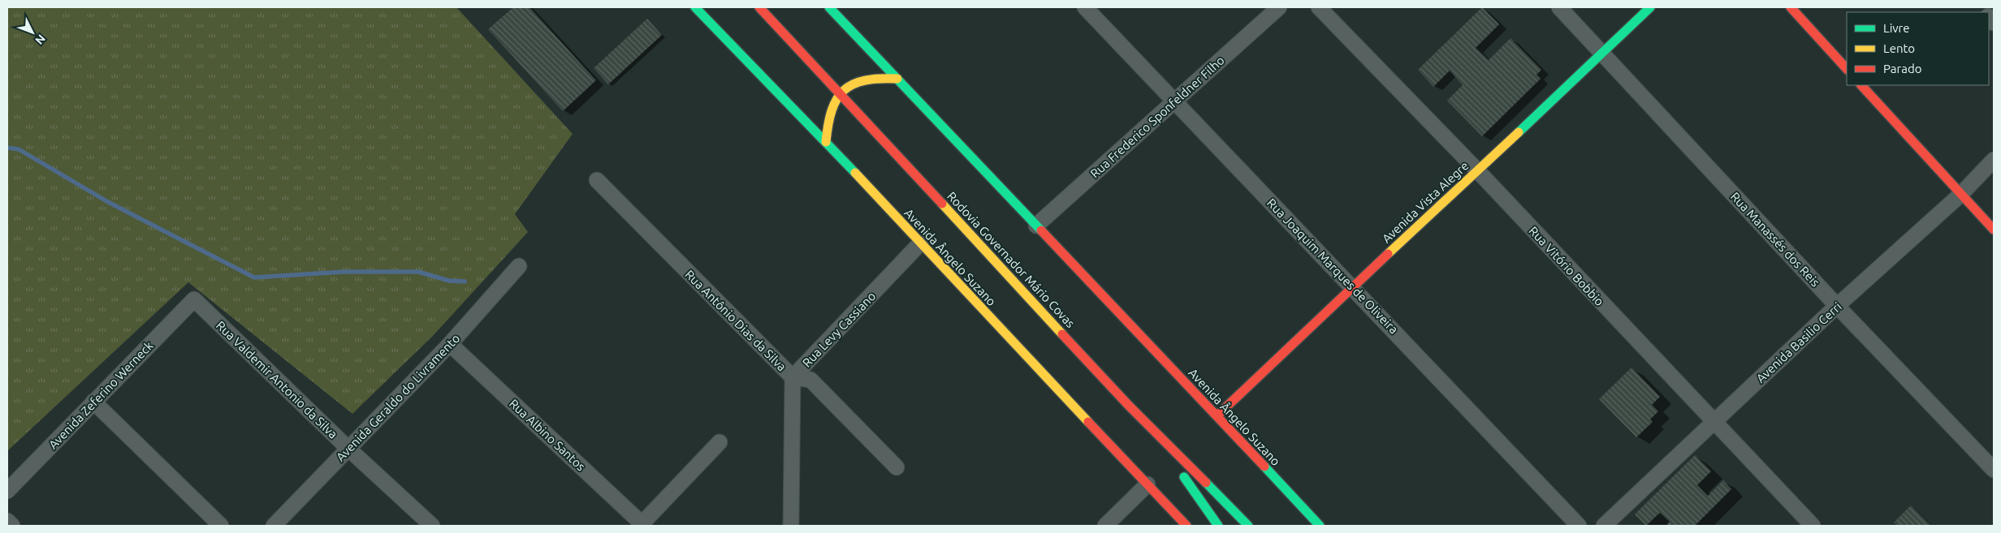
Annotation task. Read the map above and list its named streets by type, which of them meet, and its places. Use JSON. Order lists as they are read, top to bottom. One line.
{"streets":{"main road":["Avenida Vista Alegre","Avenida Ângelo Suzano","Rodovia Governador Mário Covas"],"street":["Rua Frederico Sponfeldner Filho","Rua Manassés dos Reis","Rua Joaquim Marques de Oliveira","Rua Vitório Bobbio","Rua Antônio Dias da Silva","Rua Levy Cassiano","Avenida Basilio Cerri","Rua Valdemir Antonio da Silva","Avenida Zeferino Werneck","Avenida Geraldo do Livramento","Rua Albino Santos"]},"crossings":[["Rua Frederico Sponfeldner Filho","Avenida Ângelo Suzano"],["Rua Frederico Sponfeldner Filho","Rua Joaquim Marques de Oliveira"],["Avenida Vista Alegre","Rua Manassés dos Reis"],["Avenida Vista Alegre","Avenida Ângelo Suzano"],["Avenida Vista Alegre","Rua Joaquim Marques de Oliveira"],["Avenida Vista Alegre","Rua Vitório Bobbio"],["Rua Manassés dos Reis","Avenida Basilio Cerri"],["Avenida Ângelo Suzano","Rua Levy Cassiano"],["Rua Vitório Bobbio","Avenida Basilio Cerri"],["Rua Antônio Dias da Silva","Rua Levy Cassiano"],["Rua Valdemir Antonio da Silva","Avenida Zeferino Werneck"],["Rua Valdemir Antonio da Silva","Avenida Geraldo do Livramento"],["Avenida Geraldo do Livramento","Rua Albino Santos"]],"legend":["Livre","Lento","Parado"],"north":"bottom right"}
